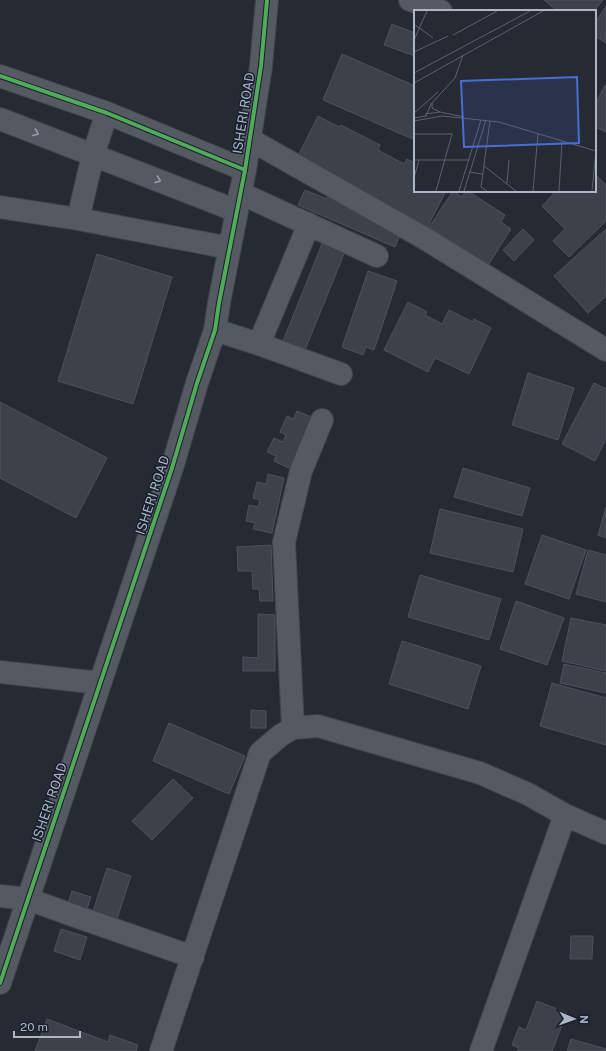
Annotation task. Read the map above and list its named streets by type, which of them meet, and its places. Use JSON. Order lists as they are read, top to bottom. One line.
{"streets":{"street":["ISHERI ROAD"]},"scale_bar":"20 m","north":"right"}
